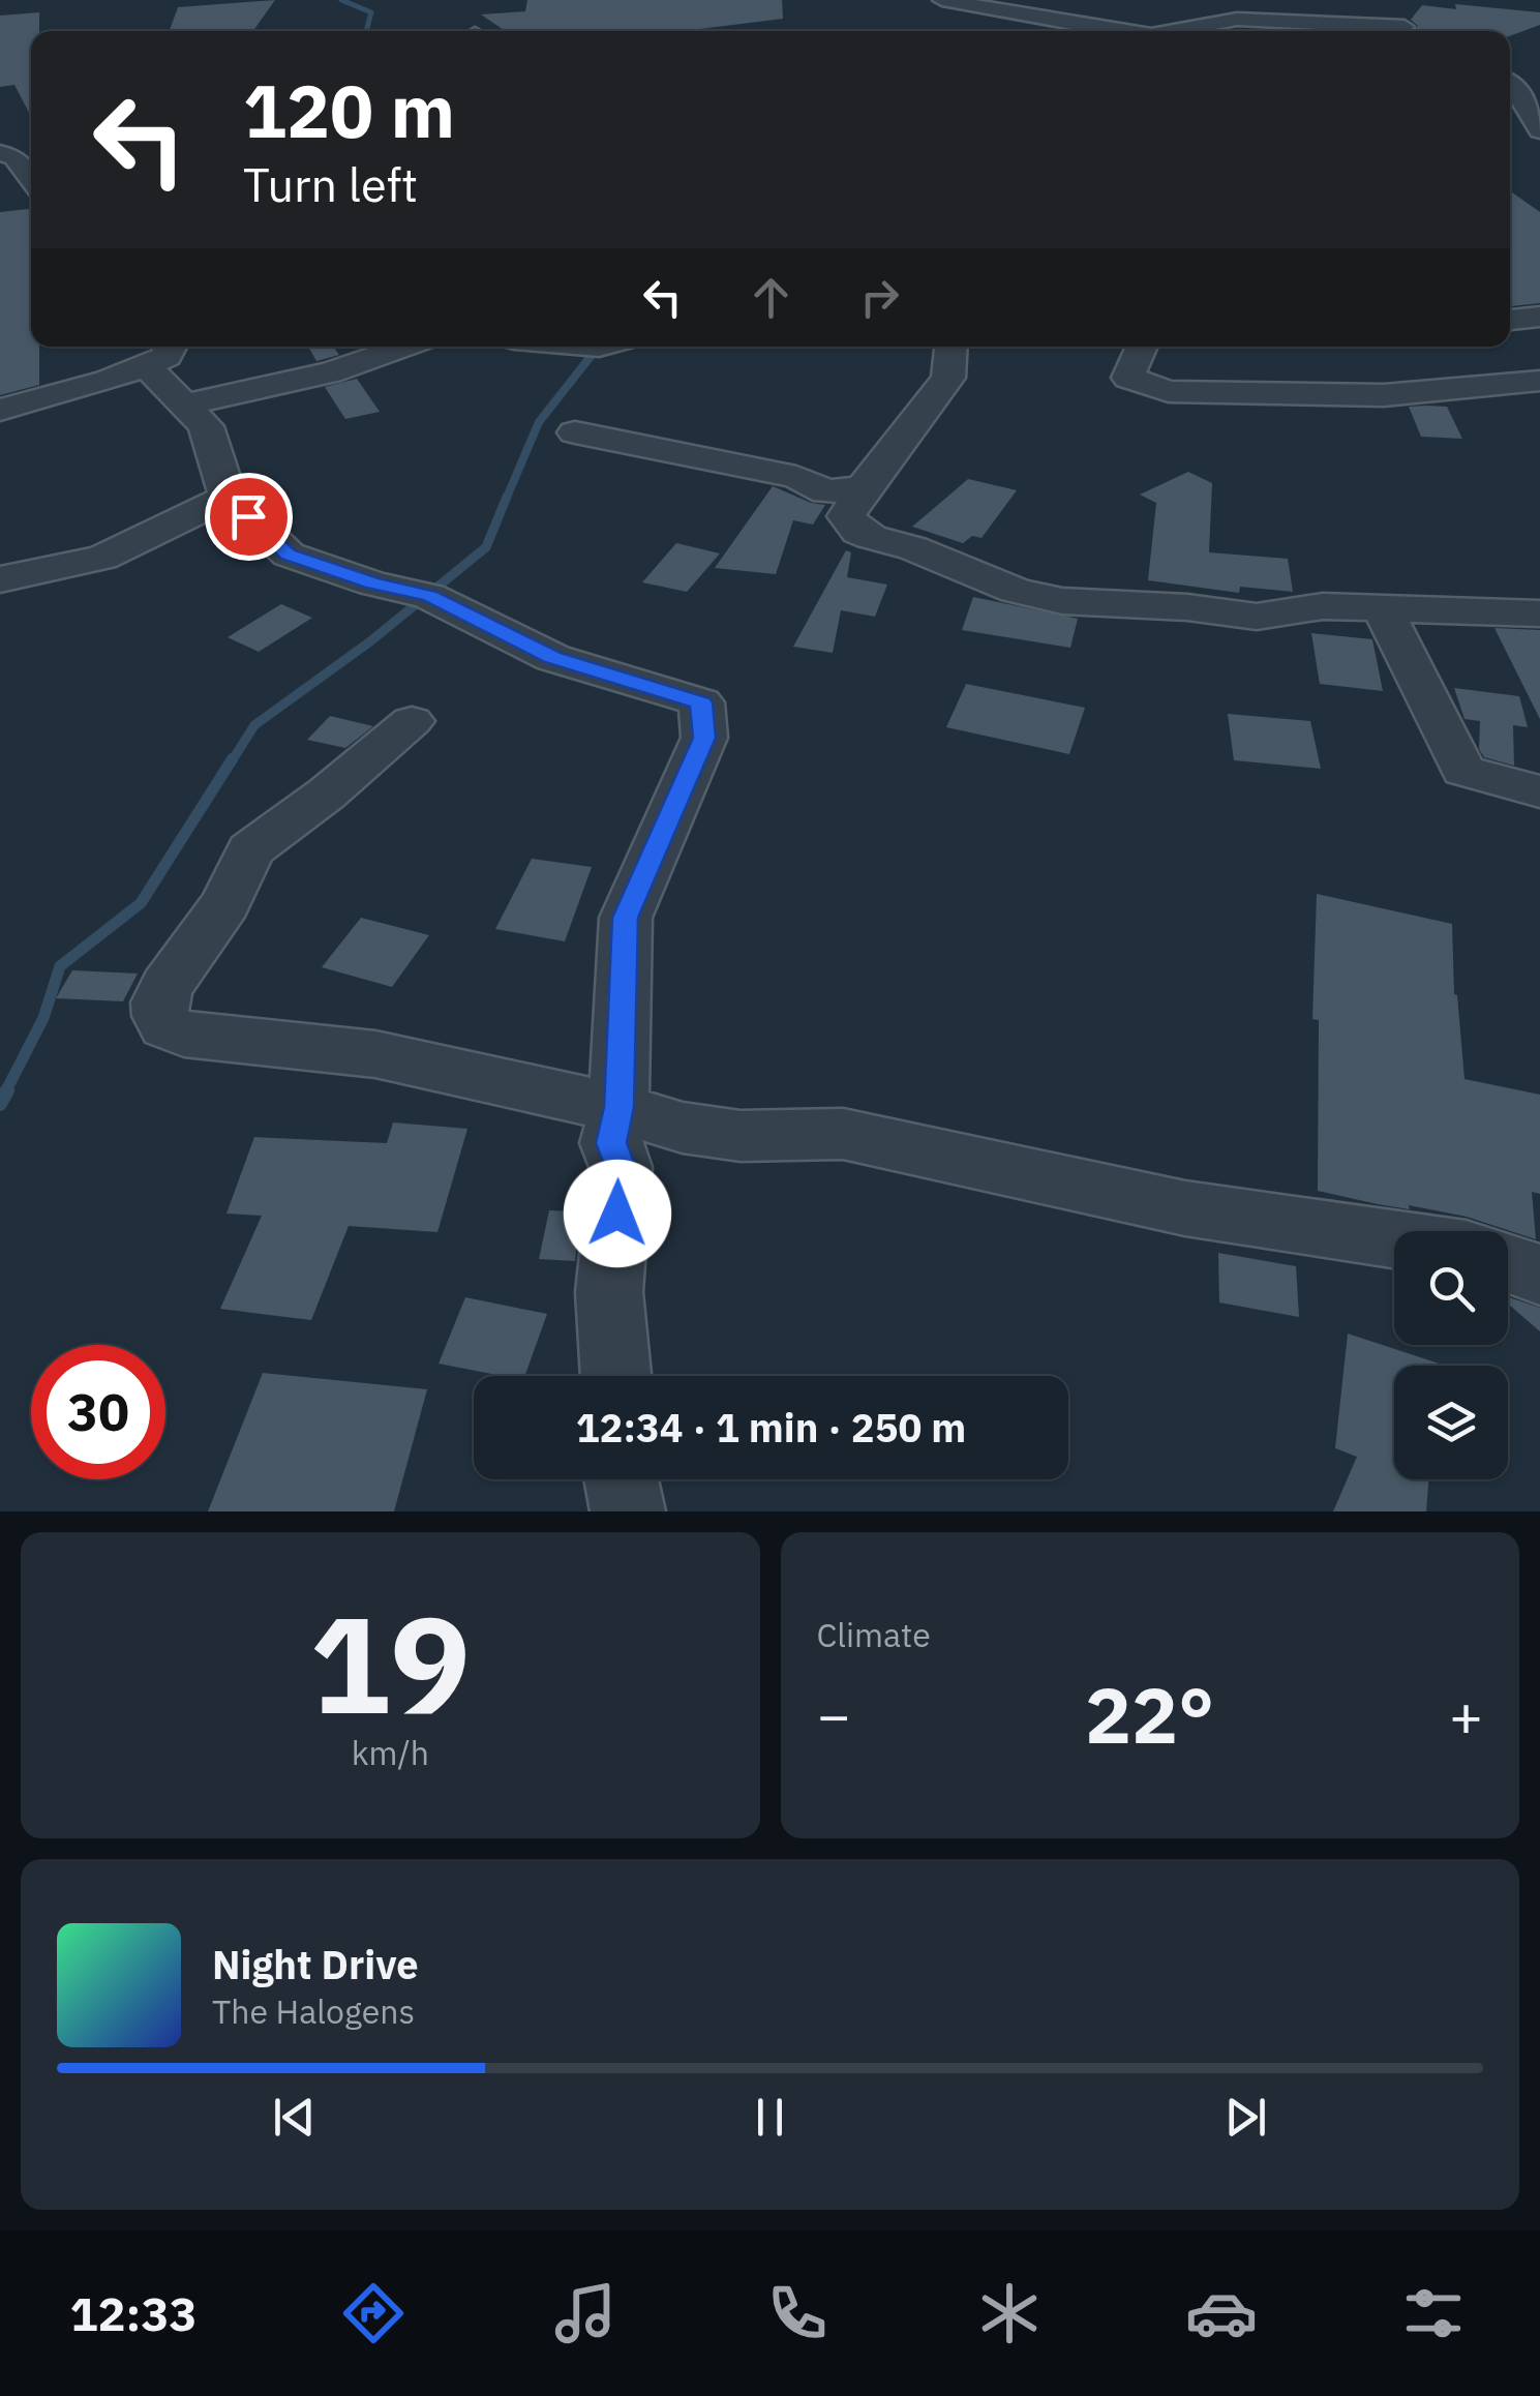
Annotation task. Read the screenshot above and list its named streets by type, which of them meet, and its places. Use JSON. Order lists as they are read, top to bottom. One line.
{"page":{"turn":["120 m","Turn left"],"limit":"30","trip":"12:34 · 1 min · 250 m","tile":[["19","km/h"],"Climate"],"heat":["−","22°","+"],"song":["Night Drive","The Halogens"],"tabs":"12:33"}}
